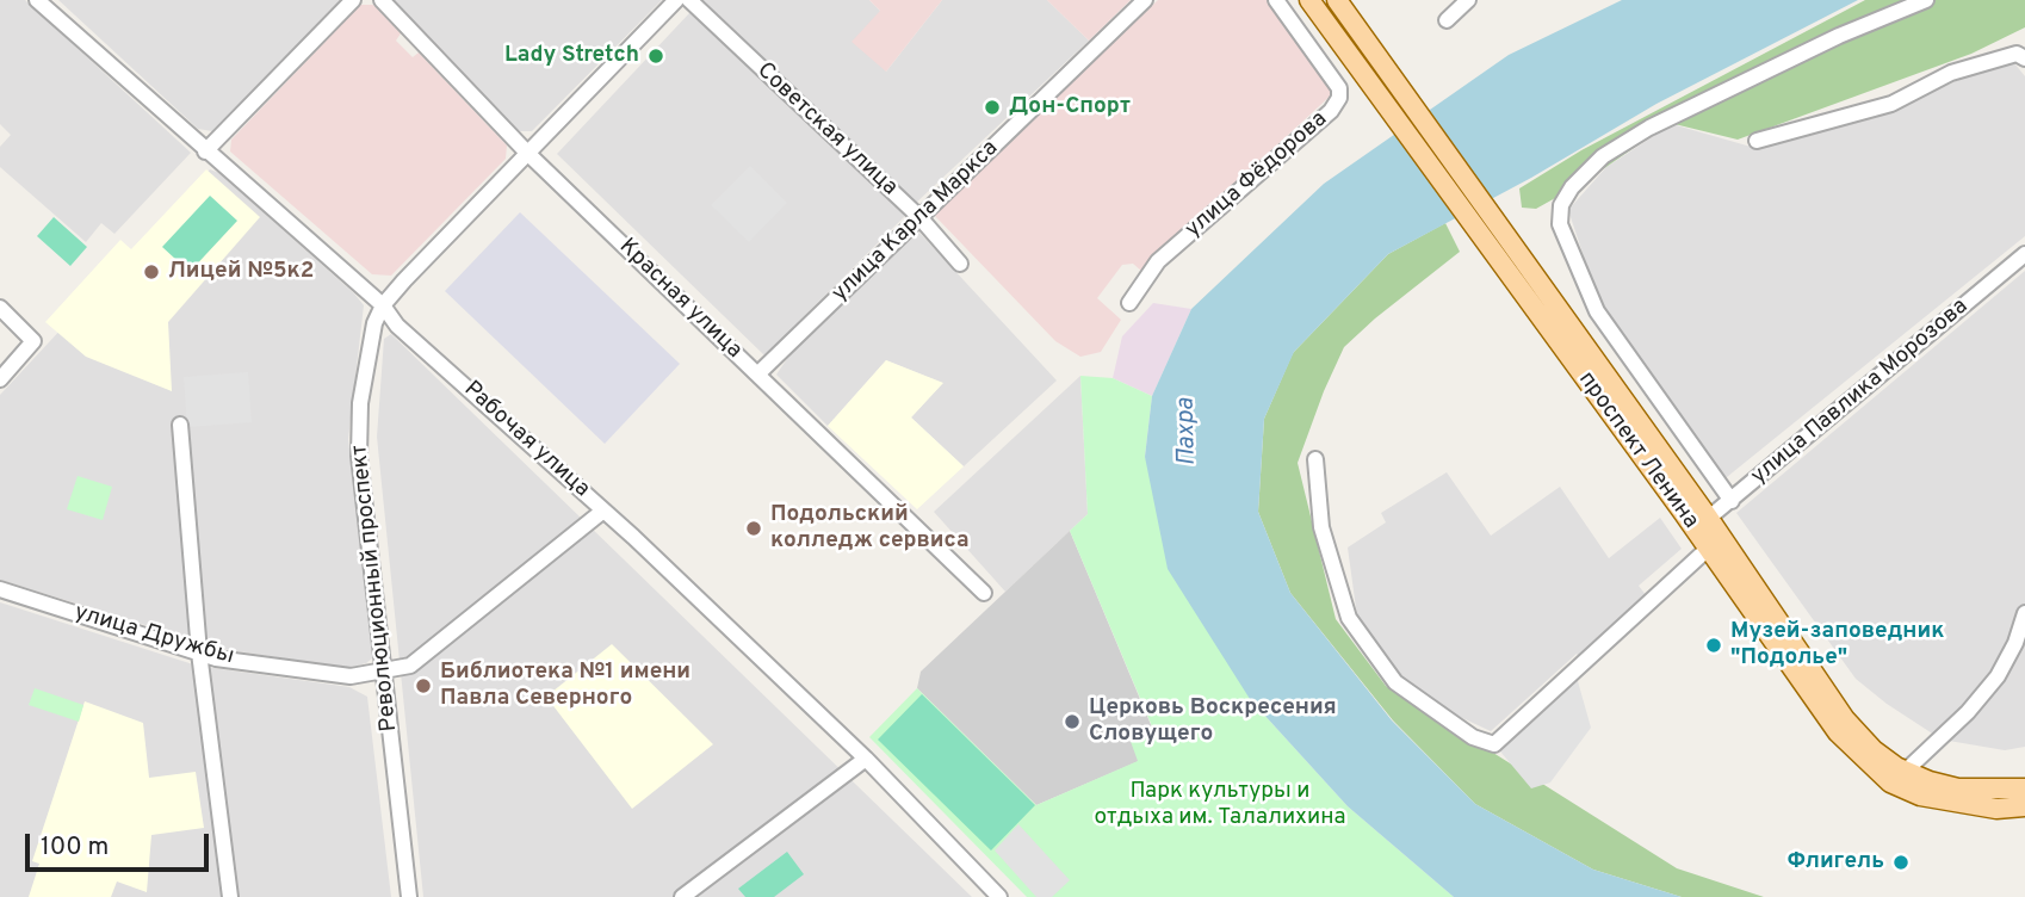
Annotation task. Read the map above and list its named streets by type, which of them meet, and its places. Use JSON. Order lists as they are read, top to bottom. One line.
{"streets":{"main road":["проспект Ленина"],"street":["Советская улица","улица Фёдорова","улица Карла Маркса","Красная улица","улица Павлика Морозова","Рабочая улица","Революционный проспект","улица Дружбы"]},"crossings":[["Советская улица","улица Карла Маркса"],["улица Карла Маркса","Красная улица"],["Красная улица","Революционный проспект"],["улица Павлика Морозова","проспект Ленина"],["Рабочая улица","Революционный проспект"],["Рабочая улица","улица Дружбы"],["Революционный проспект","улица Дружбы"]],"water":["Пахра"],"parks":["Парк культуры и отдыха им. Талалихина"],"places":["Lady Stretch","Дон-Спорт","Лицей №5к2","Подольский колледж сервиса","Музей-заповедник \"Подолье\"","Библиотека №1 имени Павла Северного","Церковь Воскресения Словущего","Флигель"],"scale_bar":"100 m"}
